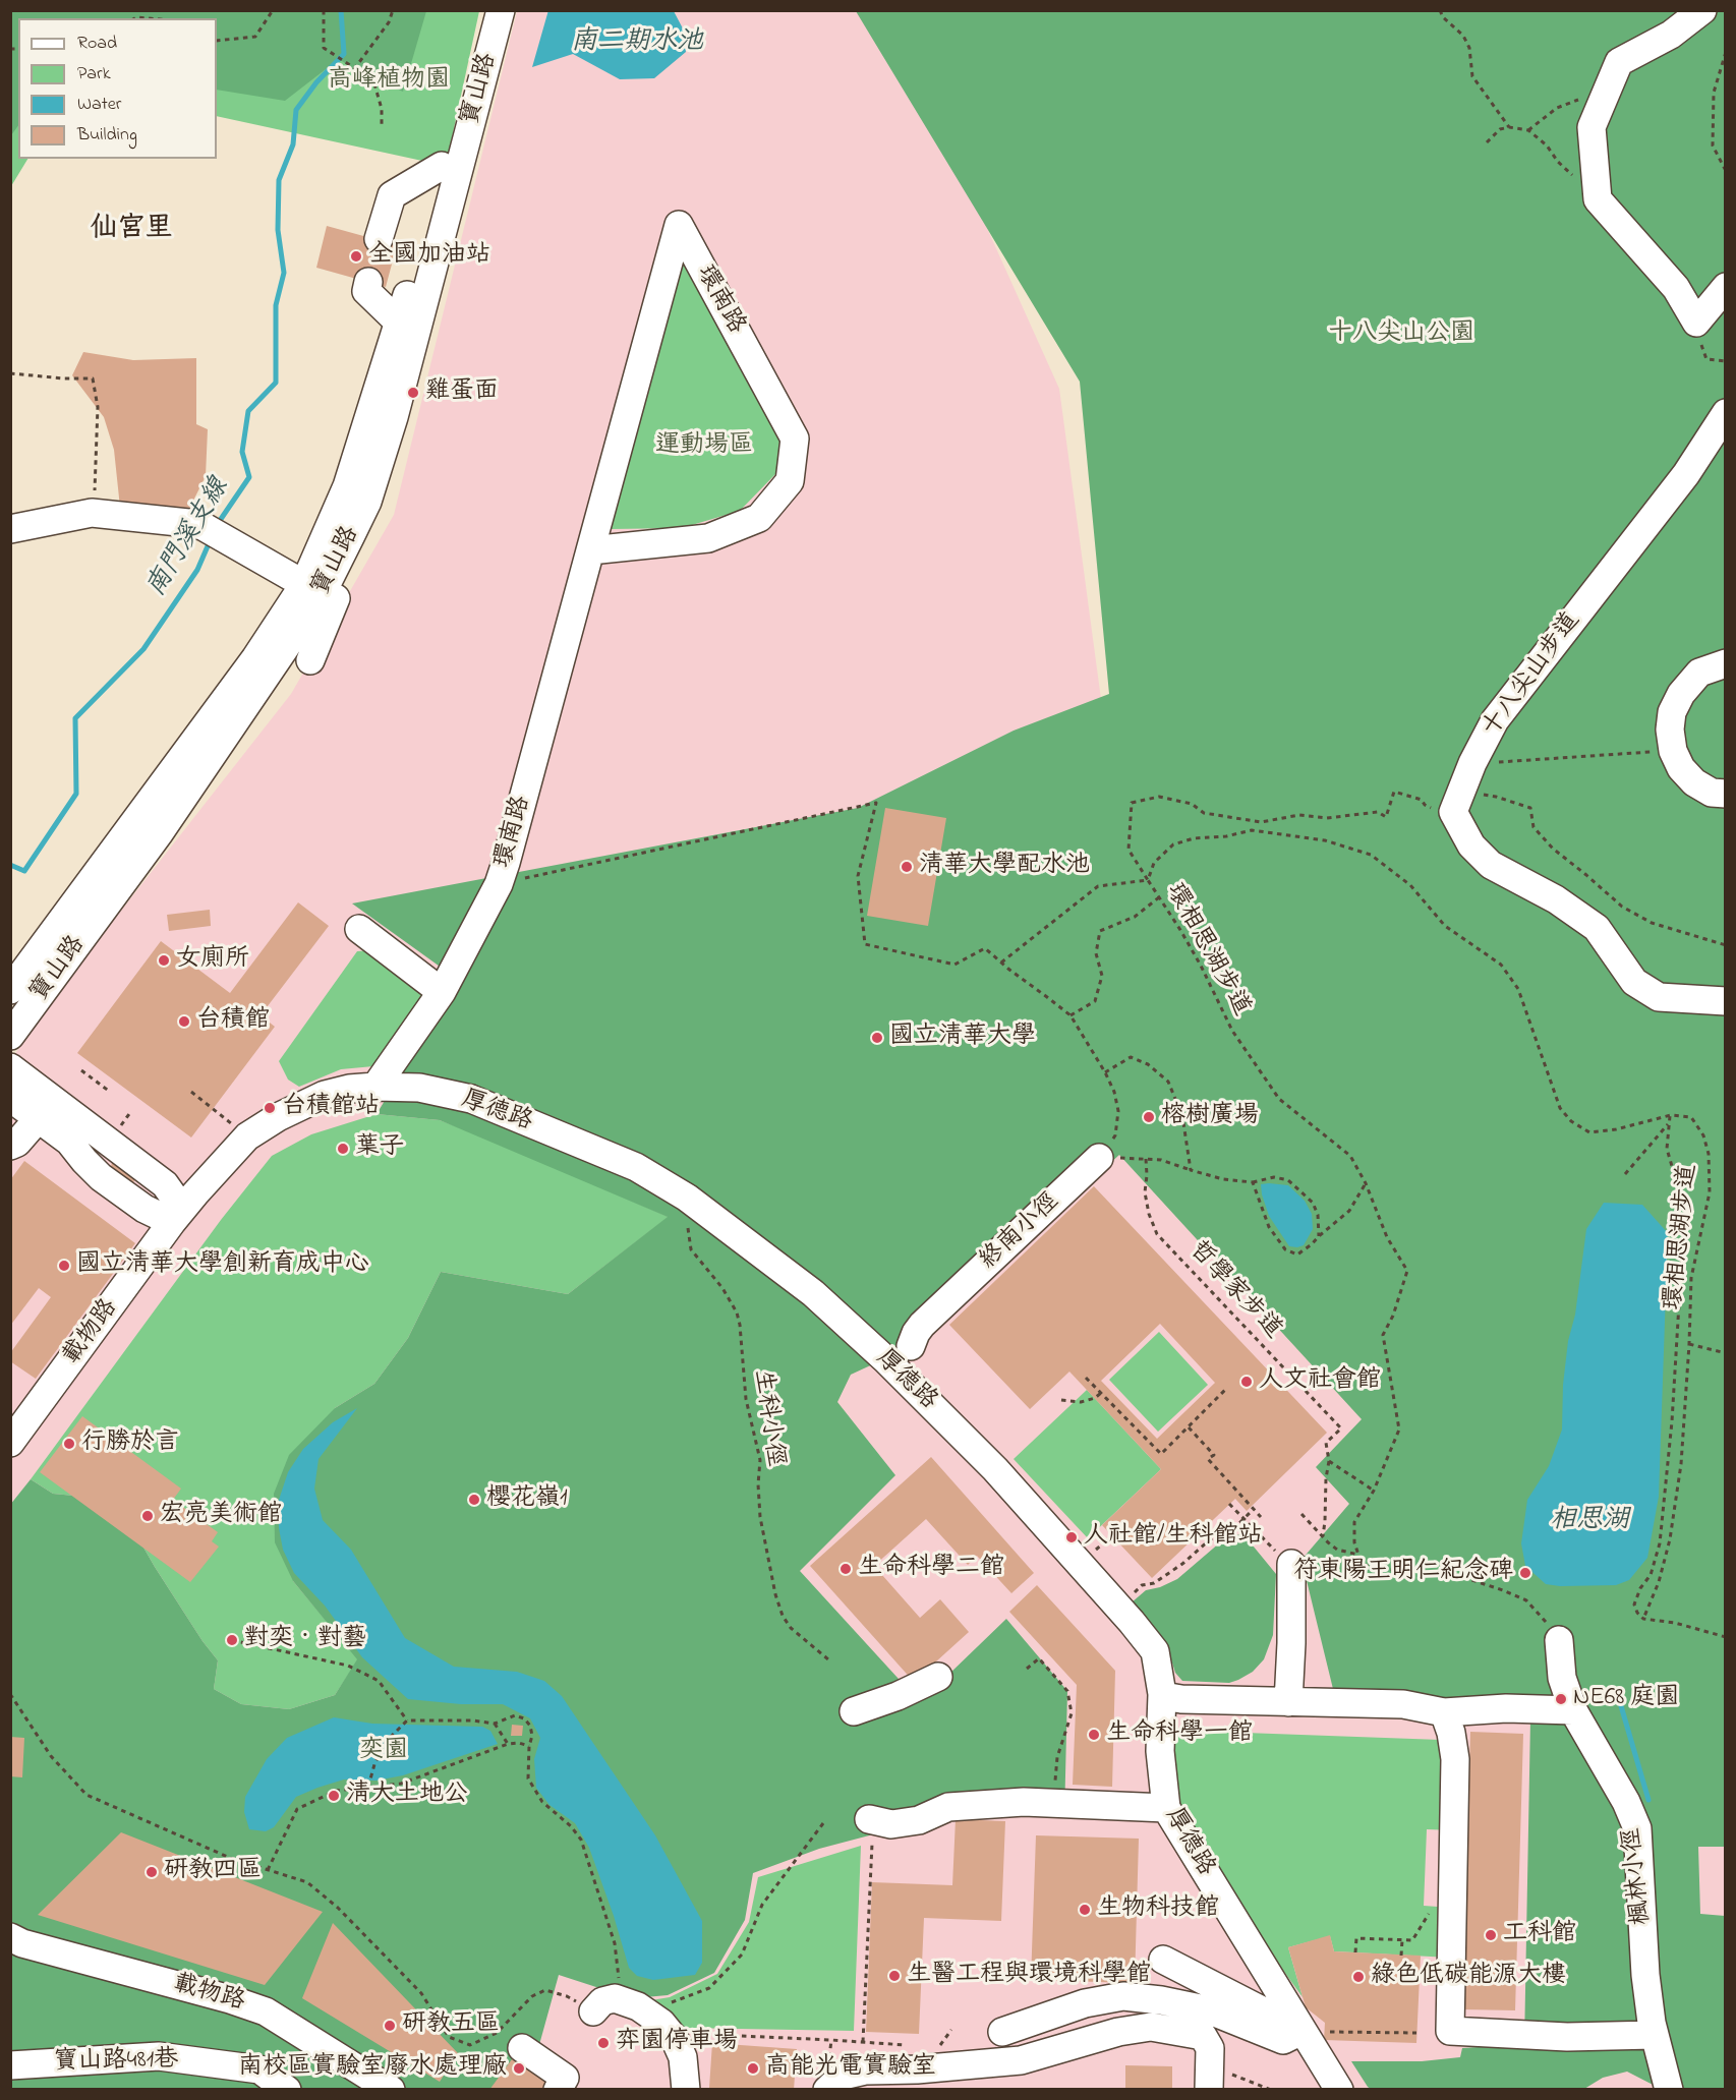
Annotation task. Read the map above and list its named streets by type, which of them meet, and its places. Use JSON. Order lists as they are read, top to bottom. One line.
{"streets":{"street":["寶山路","環南路","十八尖山步道","厚德路","終南小徑","載物路","楓林小徑","寶山路481巷"],"path":["環相思湖步道","哲學家步道","生科小徑"]},"crossings":[["環南路","厚德路"],["厚德路","載物路"]],"districts":["仙宫里"],"water":["南二期水池","南門溪支線","相思湖"],"parks":["高峰植物園","十八尖山公園","運動場區","奕園"],"places":["全國加油站","雞蛋面","清華大學配水池","女廁所","台積館","國立清華大學","台積館站","榕樹廣場","葉子","國立清華大學創新育成中心","人文社會館","行勝於言","櫻花嶺1","宏亮美術館","人社館/生科館站","生命科學二館","符東陽王明仁紀念碑","對奕‧對藝","NE68 庭園","生命科學一館","清大土地公","研教四區","生物科技館","工科館","生醫工程與環境科學館","綠色低碳能源大樓","研教五區","弈園停車場","南校區實驗室廢水處理廠","高能光電實驗室"],"legend":["Road","Park","Water","Building"]}
